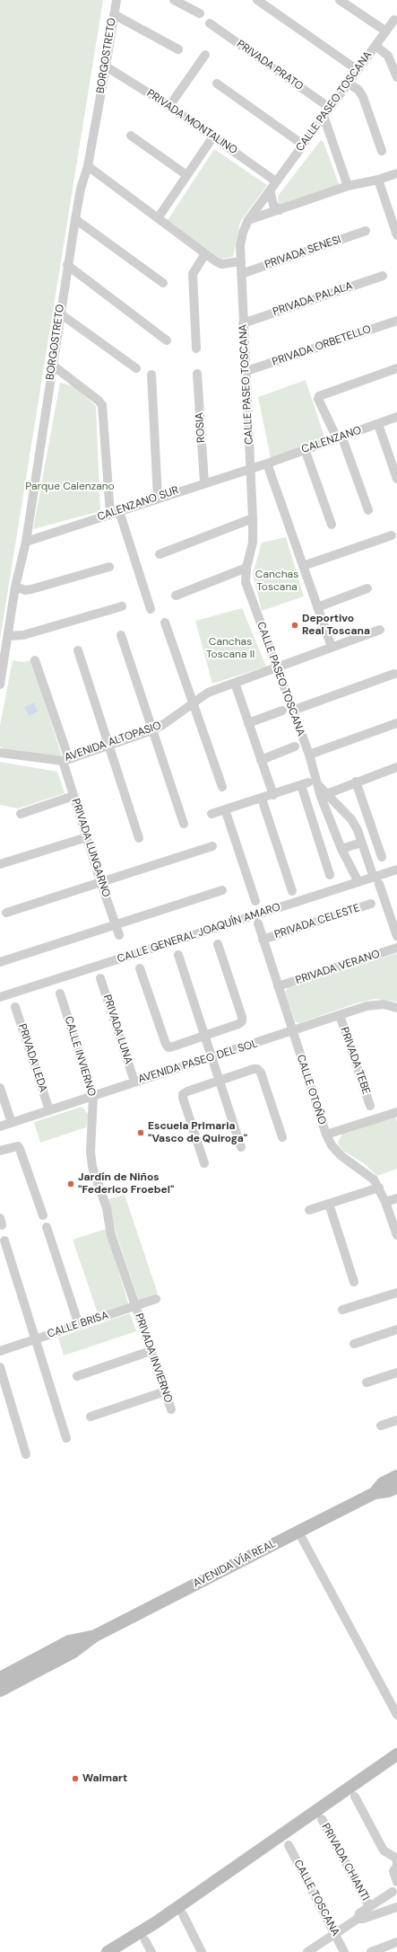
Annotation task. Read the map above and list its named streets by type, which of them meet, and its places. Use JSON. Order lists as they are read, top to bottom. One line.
{"streets":{"main road":["AVENIDA VÍA REAL"],"street":["BORGOSTRETO","PRIVADA PRATO","CALLE PASEO TOSCANA","PRIVADA MONTALINO","PRIVADA SENESI","PRIVADA PALALA","PRIVADA ORBETELLO","ROSIA","CALENZANO","CALENZANO SUR","AVENIDA ALTOPASIO","PRIVADA LUNGARNO","PRIVADA CELESTE","CALLE GENERAL JOAQUÍN AMARO","PRIVADA VERANO","PRIVADA LUNA","CALLE INVIERNO","PRIVADA LEDA","PRIVADA TEBE","AVENIDA PASEO DEL SOL","CALLE OTOÑO","CALLE BRISA","PRIVADA INVIERNO","PRIVADA CHIANTI","CALLE TOSCANA"]},"crossings":[["BORGOSTRETO","PRIVADA MONTALINO"],["BORGOSTRETO","CALENZANO SUR"],["PRIVADA PRATO","CALLE PASEO TOSCANA"],["CALLE PASEO TOSCANA","PRIVADA MONTALINO"],["CALLE PASEO TOSCANA","PRIVADA SENESI"],["CALLE PASEO TOSCANA","PRIVADA PALALA"],["CALLE PASEO TOSCANA","PRIVADA ORBETELLO"],["CALLE PASEO TOSCANA","CALENZANO"],["CALLE PASEO TOSCANA","CALENZANO SUR"],["CALLE PASEO TOSCANA","AVENIDA ALTOPASIO"],["CALLE PASEO TOSCANA","CALLE GENERAL JOAQUÍN AMARO"],["ROSIA","CALENZANO SUR"],["CALENZANO","CALENZANO SUR"],["AVENIDA ALTOPASIO","PRIVADA LUNGARNO"],["PRIVADA CELESTE","CALLE OTOÑO"],["PRIVADA VERANO","CALLE OTOÑO"],["PRIVADA LUNA","AVENIDA PASEO DEL SOL"],["CALLE INVIERNO","AVENIDA PASEO DEL SOL"],["CALLE INVIERNO","CALLE BRISA"],["CALLE INVIERNO","PRIVADA INVIERNO"],["PRIVADA LEDA","AVENIDA PASEO DEL SOL"],["PRIVADA TEBE","AVENIDA PASEO DEL SOL"],["AVENIDA PASEO DEL SOL","CALLE OTOÑO"],["CALLE BRISA","PRIVADA INVIERNO"]],"parks":["Parque Calenzano","Canchas Toscana","Canchas Toscana ll"],"places":["Deportivo Real Toscana","Escuela Primaria \"Vasco de Quiroga\"","Jardín de Niños \"Federico Froebel\"","Walmart"]}
